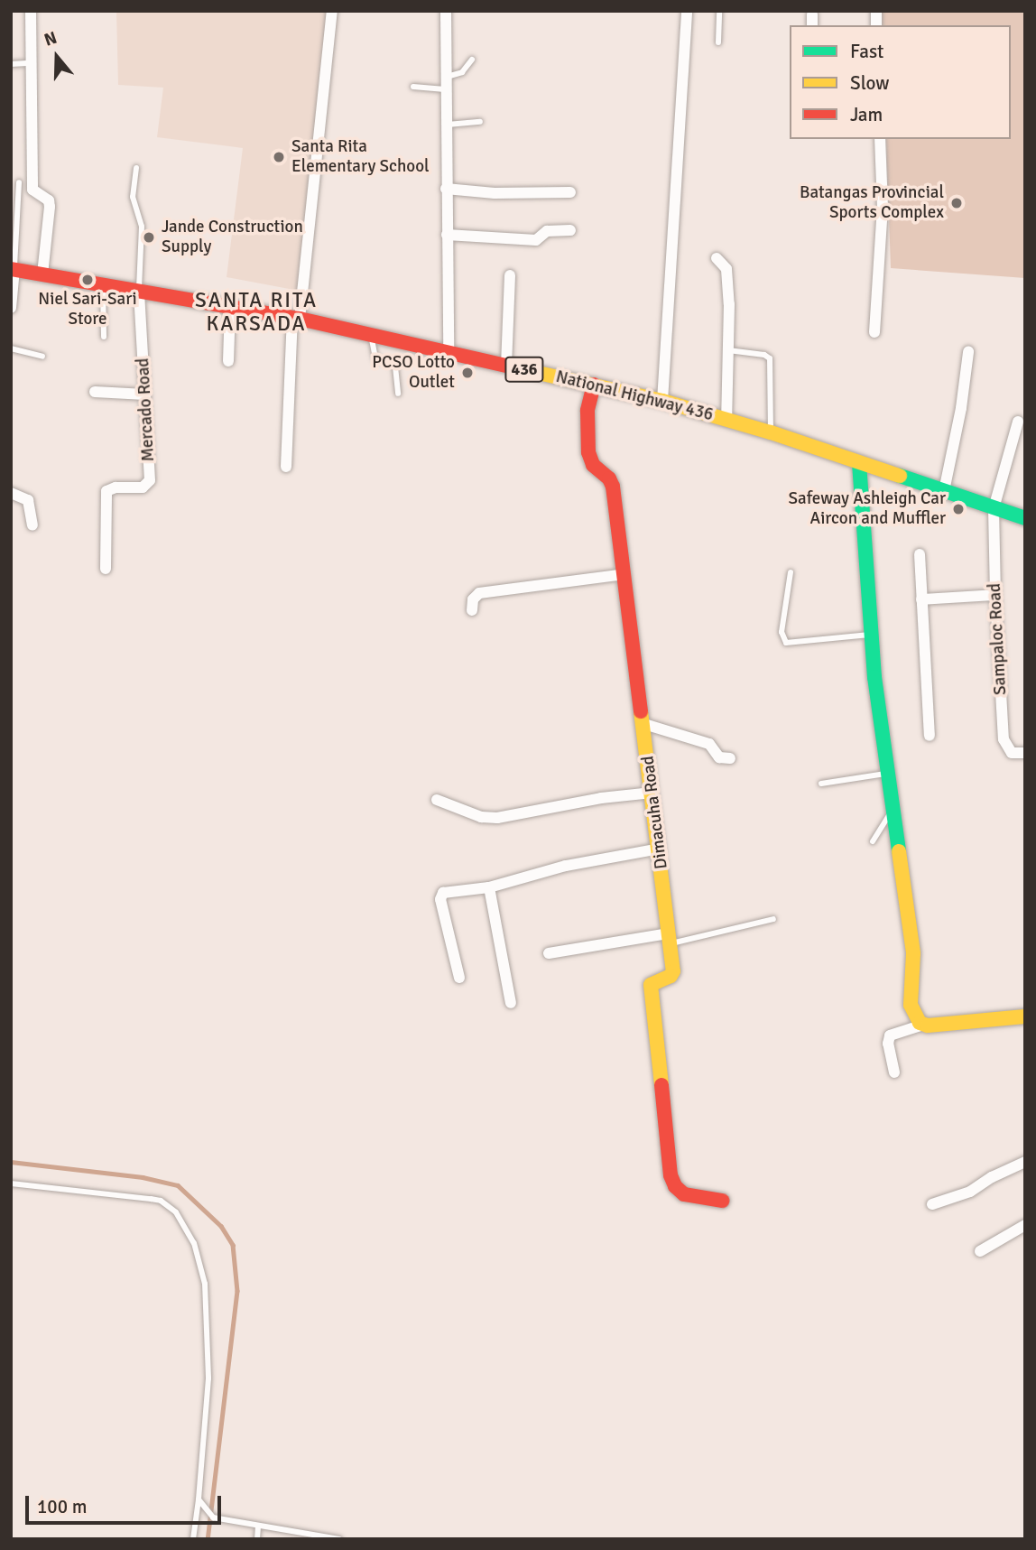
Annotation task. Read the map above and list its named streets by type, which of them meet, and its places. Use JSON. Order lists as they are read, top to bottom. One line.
{"streets":{"street":["436","National Highway 436","Mercado Road","Sampaloc Road","Dimacuha Road"]},"crossings":[["National Highway 436","Mercado Road"],["National Highway 436","Sampaloc Road"],["National Highway 436","Dimacuha Road"]],"districts":["SANTA RITA KARSADA"],"places":["Santa Rita Elementary School","Batangas Provincial Sports Complex","Jande Construction Supply","Niel Sari-Sari Store","PCSO Lotto Outlet","Safeway Ashleigh Car Aircon and Muffler"],"legend":["Fast","Slow","Jam"],"scale_bar":"100 m","north":"top"}
